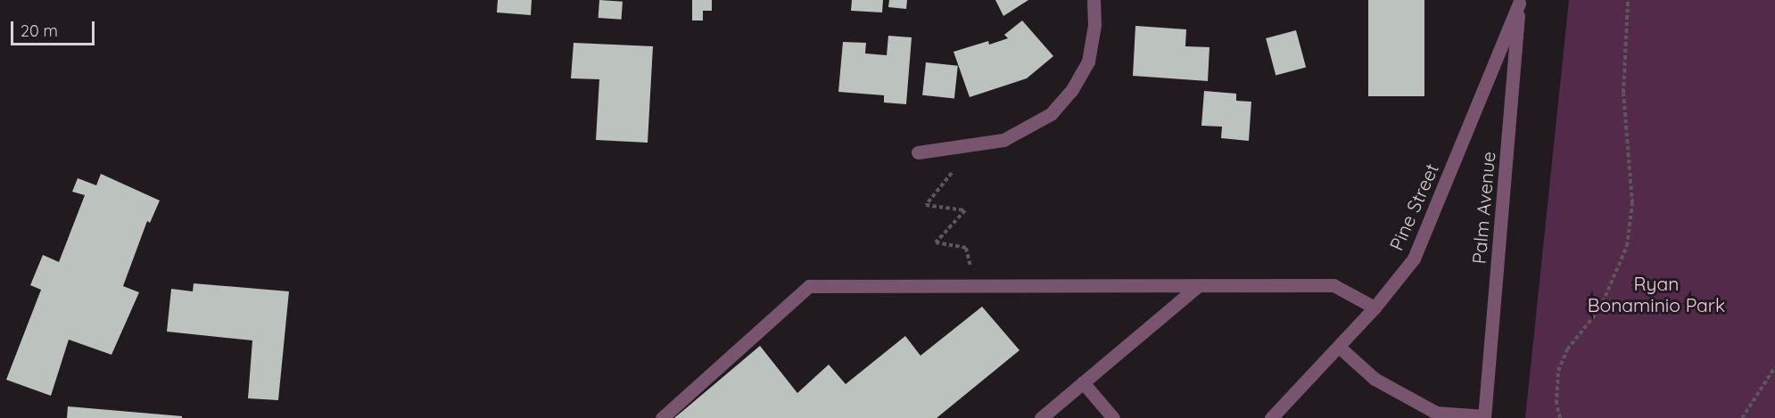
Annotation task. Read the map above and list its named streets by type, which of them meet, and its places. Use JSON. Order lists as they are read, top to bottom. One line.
{"streets":{"street":["Pine Street","Palm Avenue"]},"crossings":[["Pine Street","Palm Avenue"]],"parks":["Ryan Bonaminio Park"],"scale_bar":"20 m"}
